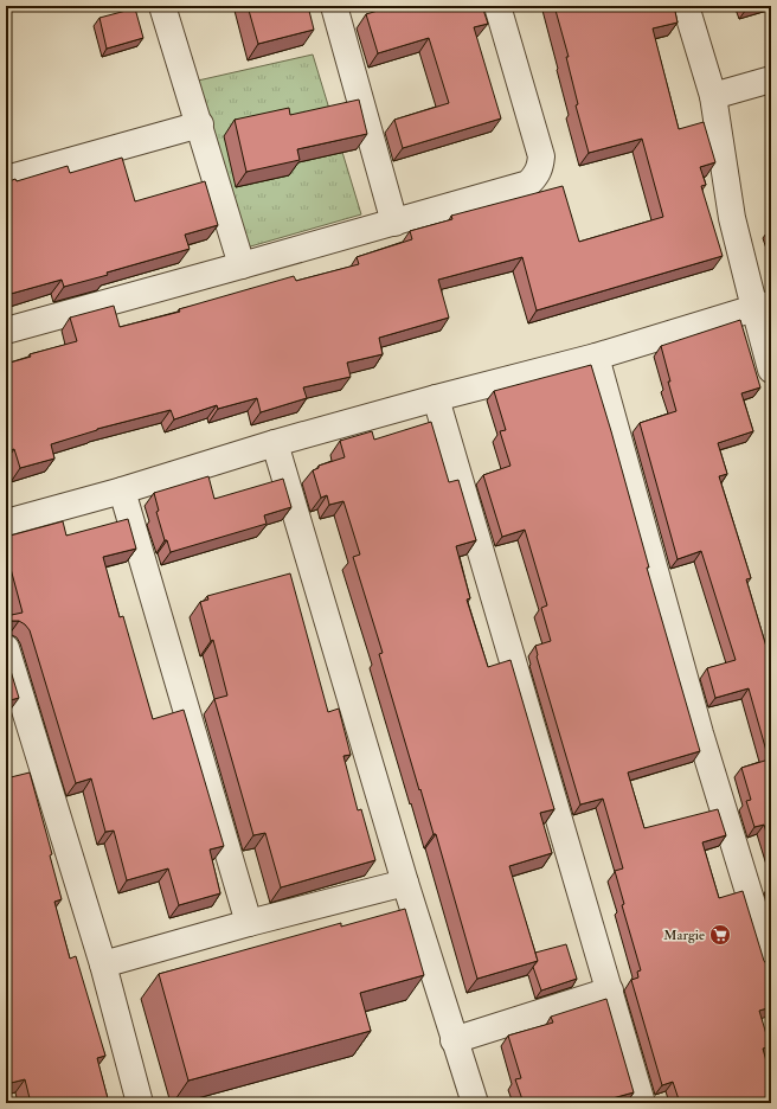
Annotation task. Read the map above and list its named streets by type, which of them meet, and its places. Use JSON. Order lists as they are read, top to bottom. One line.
{"places":{"supermarket":["Margie"]}}
